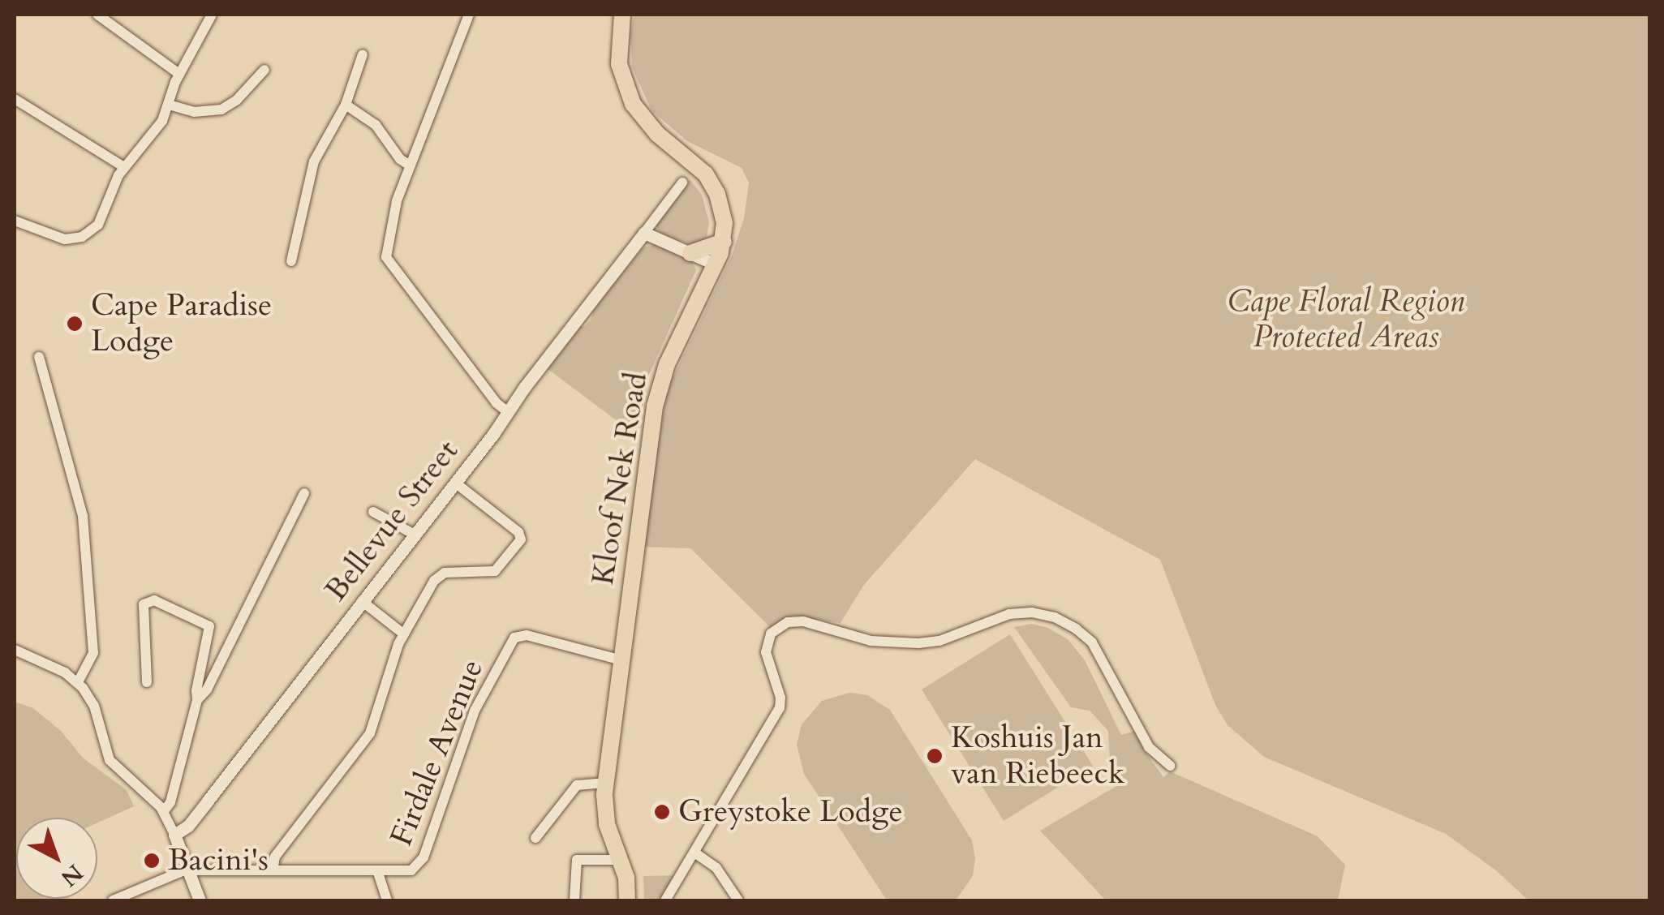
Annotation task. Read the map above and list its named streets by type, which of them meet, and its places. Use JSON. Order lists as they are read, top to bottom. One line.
{"streets":{"main road":["Kloof Nek Road"],"street":["Bellevue Street","Firdale Avenue"]},"crossings":[["Kloof Nek Road","Firdale Avenue"]],"parks":["Cape Floral Region Protected Areas"],"places":["Cape Paradise Lodge","Koshuis Jan van Riebeeck","Greystoke Lodge","Bacini's"],"north":"bottom right"}
